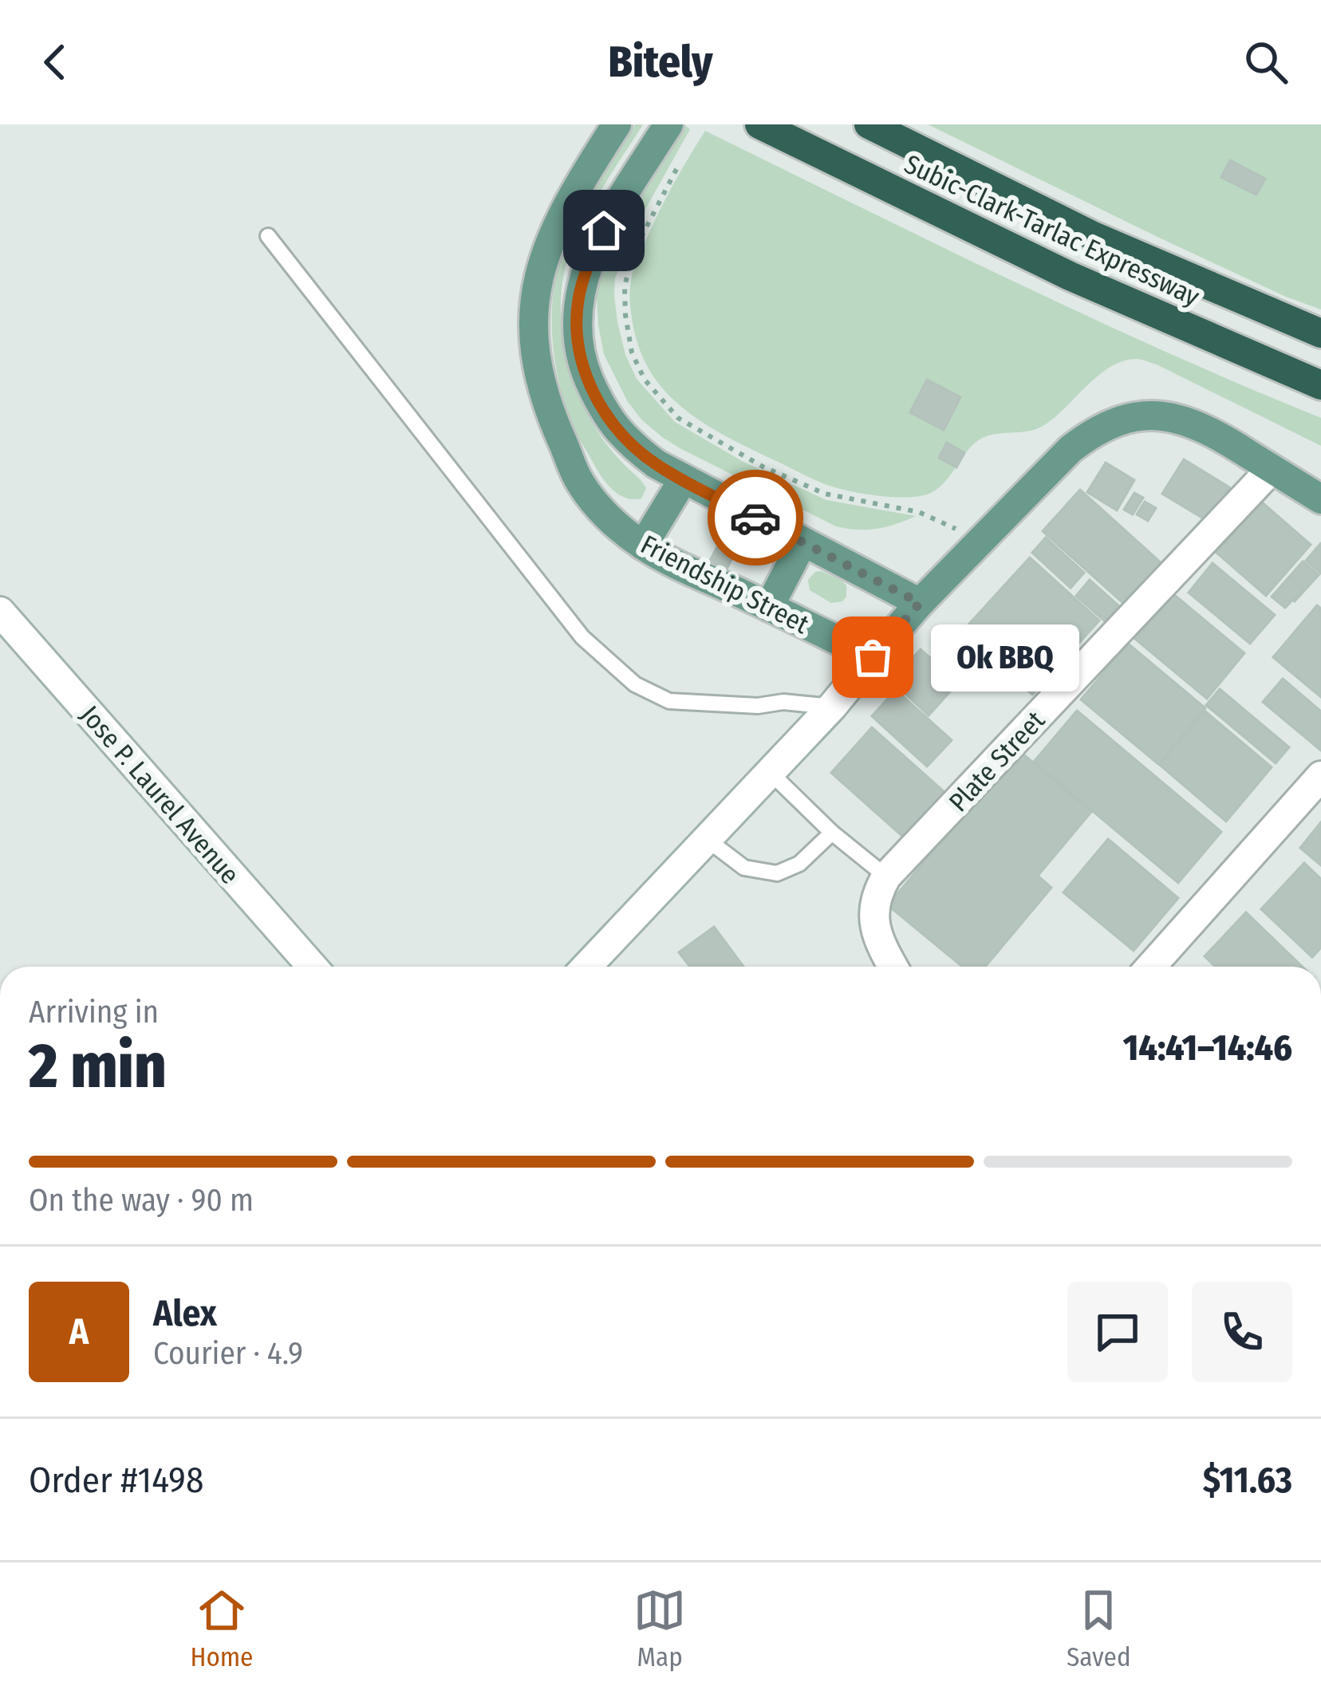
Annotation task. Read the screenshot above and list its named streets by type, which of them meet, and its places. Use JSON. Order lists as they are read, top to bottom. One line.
{"streets":{"highway":["Subic-Clark-Tarlac Expressway"],"main road":["Friendship Street"],"street":["Plate Street","Jose P. Laurel Avenue"]},"places":["Ok BBQ"],"page":{"header":"Bitely","bubble":"Ok BBQ","heading":["2 min","Arriving in","14:41–14:46"],"panel":["Alex","Courier · 4.9","Order #1498","$11.63"],"bar":"On the way · 90 m","round":"A","tabs":["Home","Map","Saved"]}}
